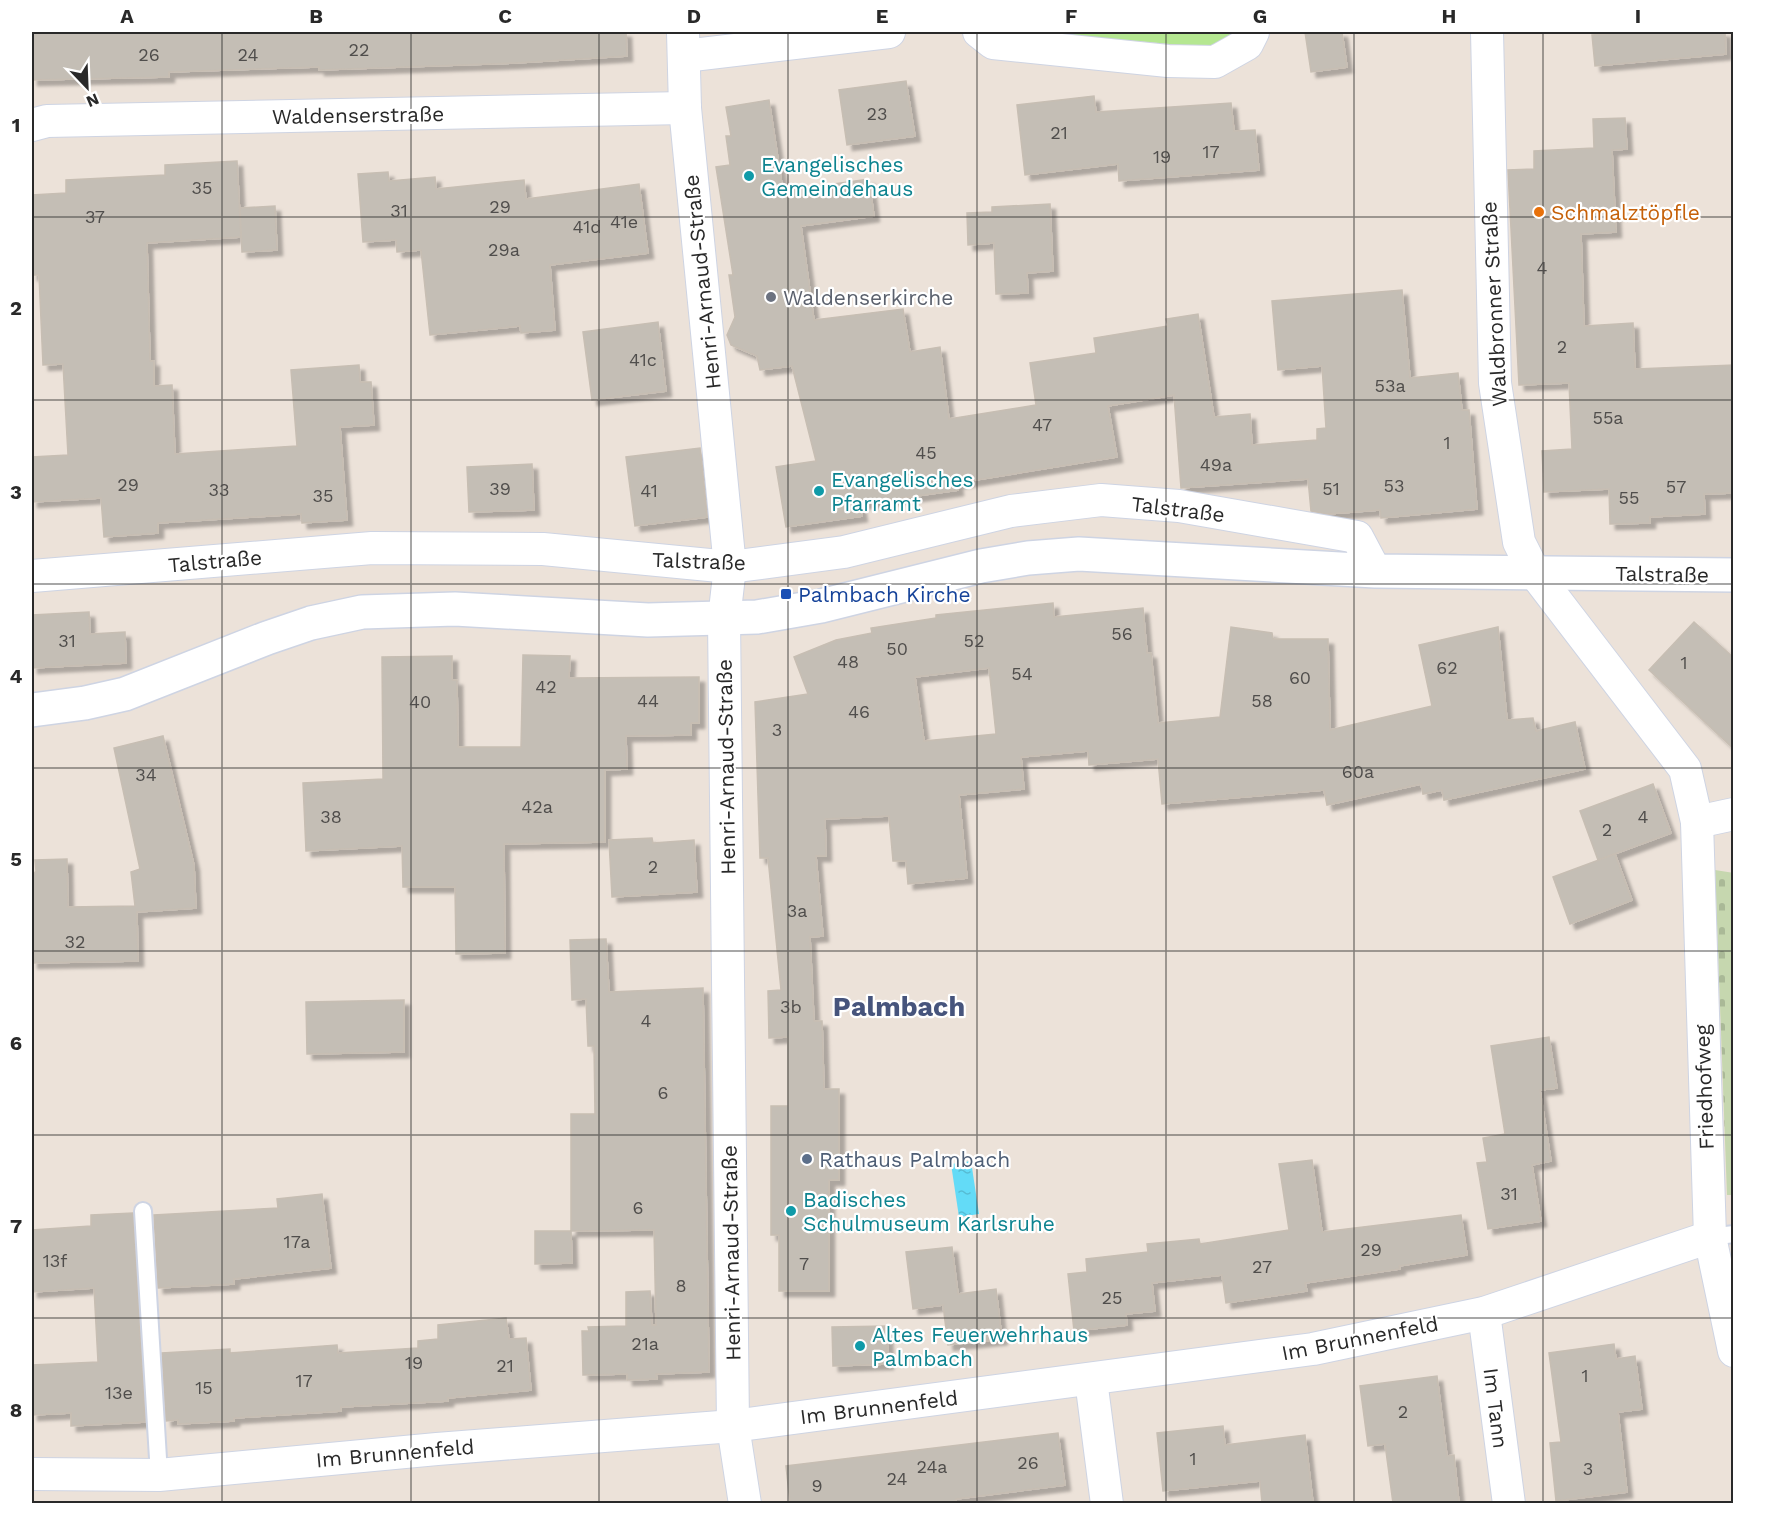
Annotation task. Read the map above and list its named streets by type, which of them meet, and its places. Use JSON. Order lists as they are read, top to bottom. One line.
{"streets":{"main road":["Talstraße"],"street":["Waldenserstraße","Henri-Arnaud-Straße","Waldbronner Straße","Friedhofweg","Im Brunnenfeld","Im Tann"]},"crossings":[["Waldenserstraße","Henri-Arnaud-Straße"],["Henri-Arnaud-Straße","Talstraße"],["Henri-Arnaud-Straße","Im Brunnenfeld"],["Waldbronner Straße","Talstraße"],["Waldbronner Straße","Friedhofweg"],["Friedhofweg","Im Brunnenfeld"],["Im Brunnenfeld","Im Tann"]],"districts":["Palmbach"],"places":{"other":["Evangelisches Gemeindehaus","Schmalztöpfle","Waldenserkirche","Evangelisches Pfarramt","Rathaus Palmbach","Badisches Schulmuseum Karlsruhe","Altes Feuerwehrhaus Palmbach"],"transit":["Palmbach Kirche"]},"house_numbers":["22","26","24","23","21","17","19","35","29","31","37","41e","41d","29a","4","2","41c","53a","55a","47","1","45","49a","29","53","57","39","51","33","41","35","55","56","31","52","50","48","1","62","54","60","42","44","58","40","46","3","60a","34","42a","38","4","2","2","3a","32","3b","4","6","31","6","17a","29","13f","7","27","8","25","21a","19","21","1","17","15","13e","2","1","26","24a","3","24","9"],"north":"bottom right","grid":{"columns":["A","B","C","D","E","F","G","H","I"],"rows":["1","2","3","4","5","6","7","8"]}}
